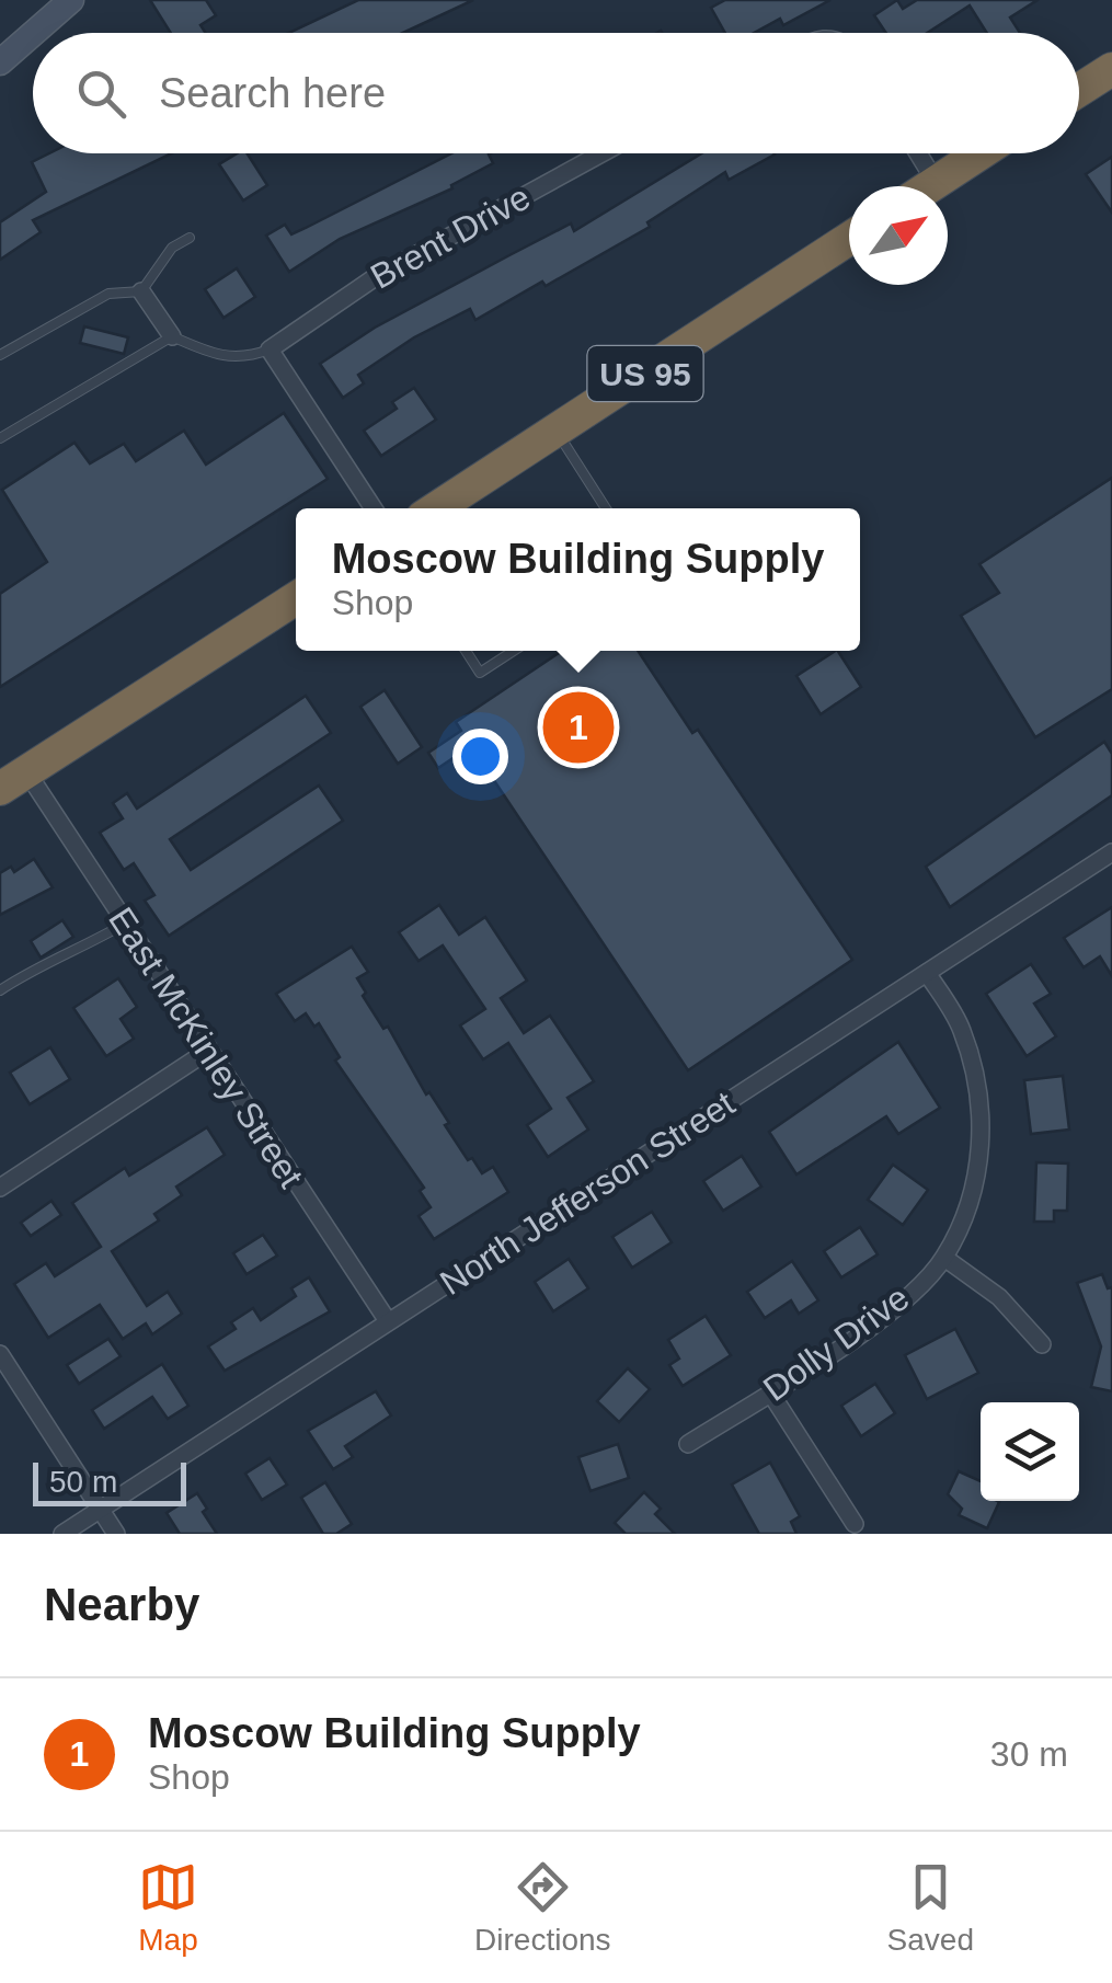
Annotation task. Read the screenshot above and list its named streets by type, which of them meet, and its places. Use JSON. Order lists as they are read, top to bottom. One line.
{"streets":{"highway":["US 95"],"street":["Brent Drive","East McKinley Street","North Jefferson Street","Dolly Drive"]},"crossings":[["East McKinley Street","North Jefferson Street"],["North Jefferson Street","Dolly Drive"]],"scale_bar":"50 m","north":"top right","page":{"search":"Search here","popup":["Moscow Building Supply","Shop"],"pins":"1","scale":"50 m","heading":"Nearby","list":[{"mark":"1","name":"Moscow Building Supply","note":"Shop","value":"30 m"}],"nav":["Map","Directions","Saved"]}}
